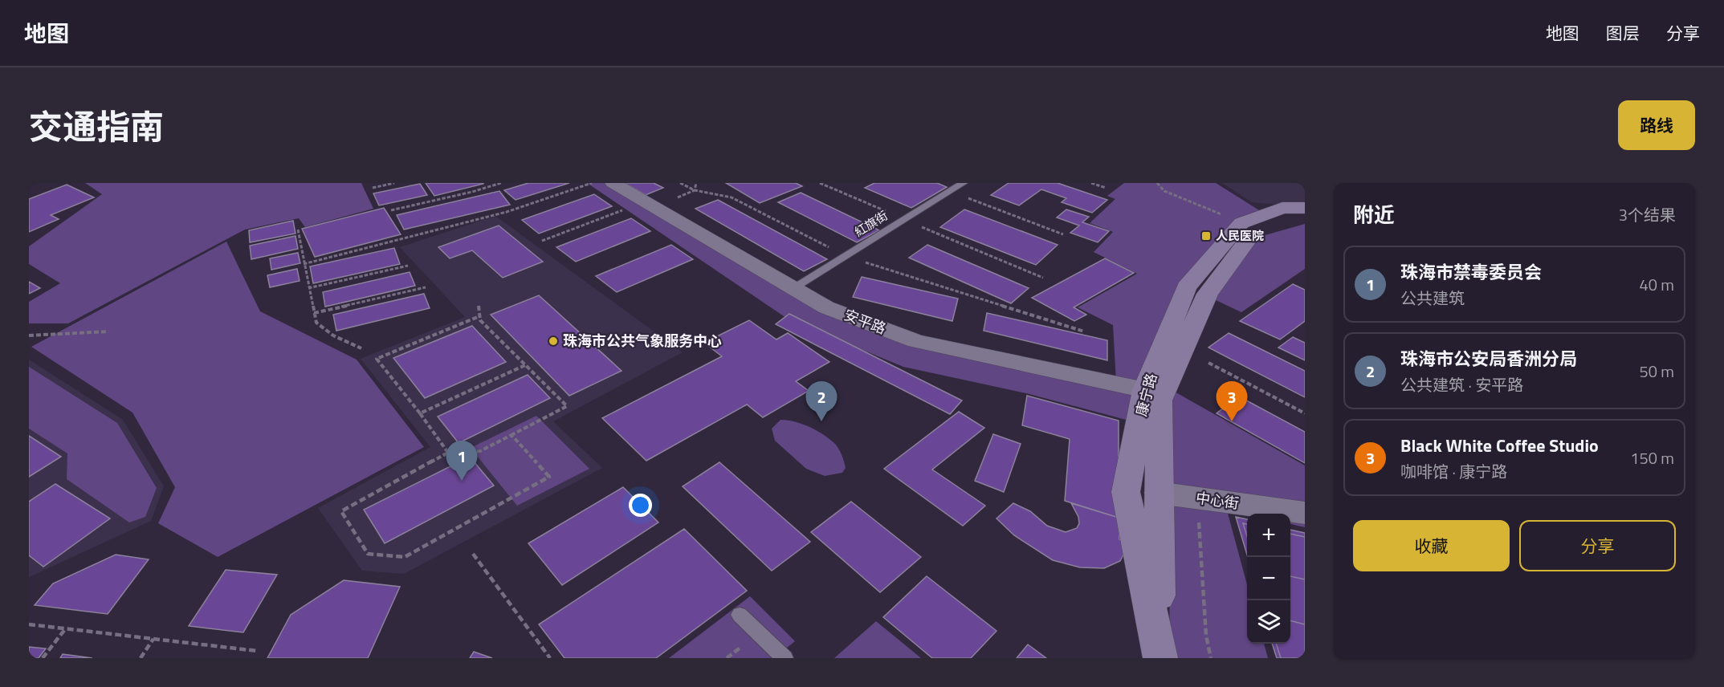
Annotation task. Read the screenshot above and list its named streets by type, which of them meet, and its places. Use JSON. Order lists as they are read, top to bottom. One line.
{"streets":{"main road":["康宁路"],"street":["安平路","中心街"],"lane":["紅旗街"]},"crossings":[["紅旗街","安平路"],["安平路","康宁路"],["康宁路","中心街"]],"places":{"transit":["人民医院"],"other":["珠海市公共气象服务中心"]},"page":{"header":"地图","nav":["地图","图层","分享"],"title":"交通指南","buttons":["路线",["收藏","分享"]],"heading":["附近","3个结果"],"list":[{"mark":"1","name":"珠海市禁毒委员会","note":"公共建筑","value":"40 m"},{"mark":"2","name":"珠海市公安局香洲分局","note":"公共建筑 · 安平路","value":"50 m"},{"mark":"3","name":"Black White Coffee Studio","note":"咖啡馆 · 康宁路","value":"150 m"}],"pins":["2","3","1"],"map_buttons":["+","−"]}}
